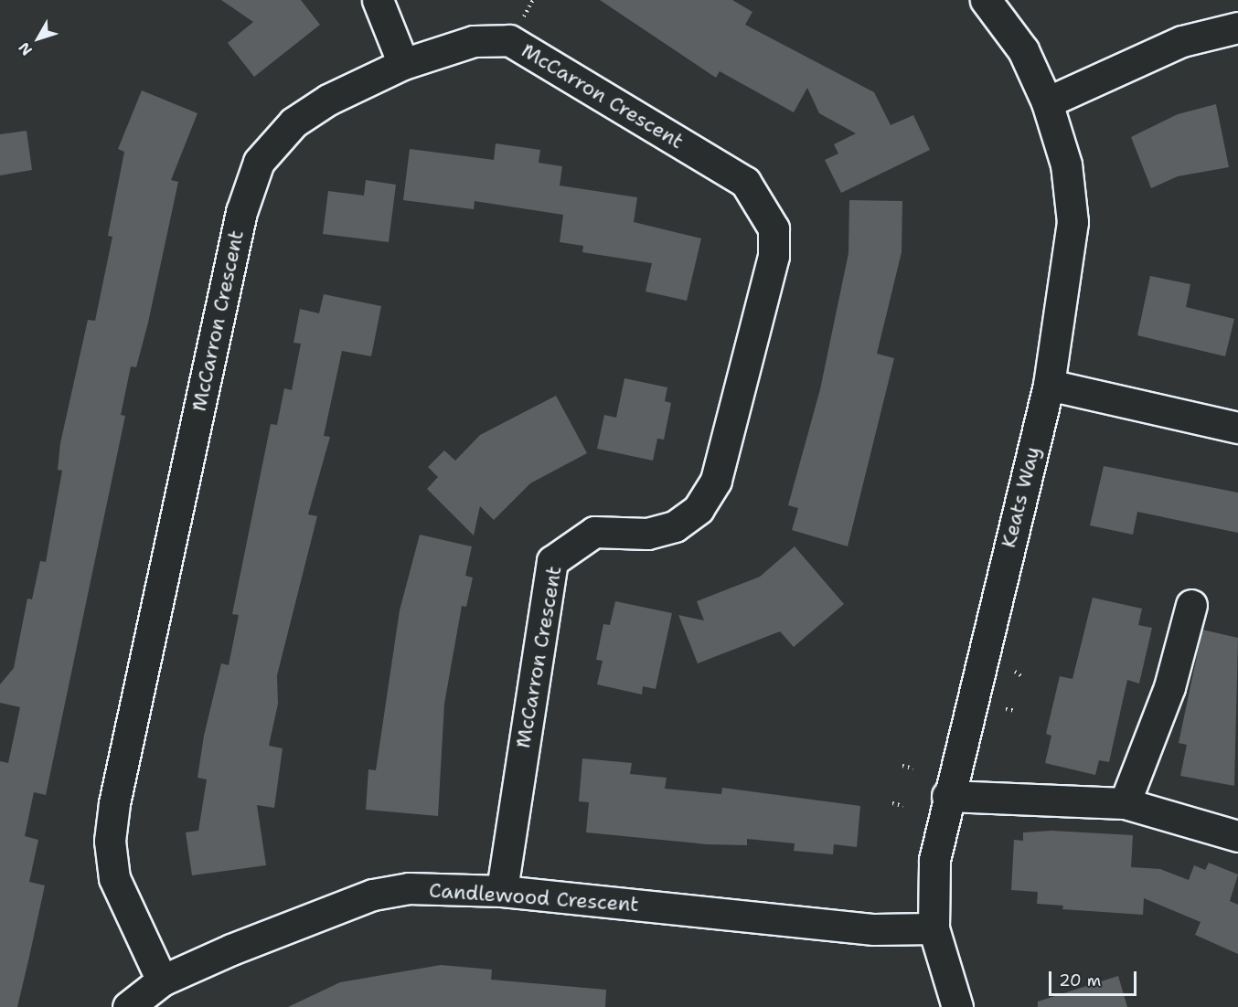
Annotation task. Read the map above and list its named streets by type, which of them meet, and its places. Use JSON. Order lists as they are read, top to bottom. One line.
{"streets":{"street":["McCarron Crescent","Keats Way","Candlewood Crescent"]},"crossings":[["McCarron Crescent","Candlewood Crescent"],["Keats Way","Candlewood Crescent"]],"scale_bar":"20 m","north":"bottom left"}
